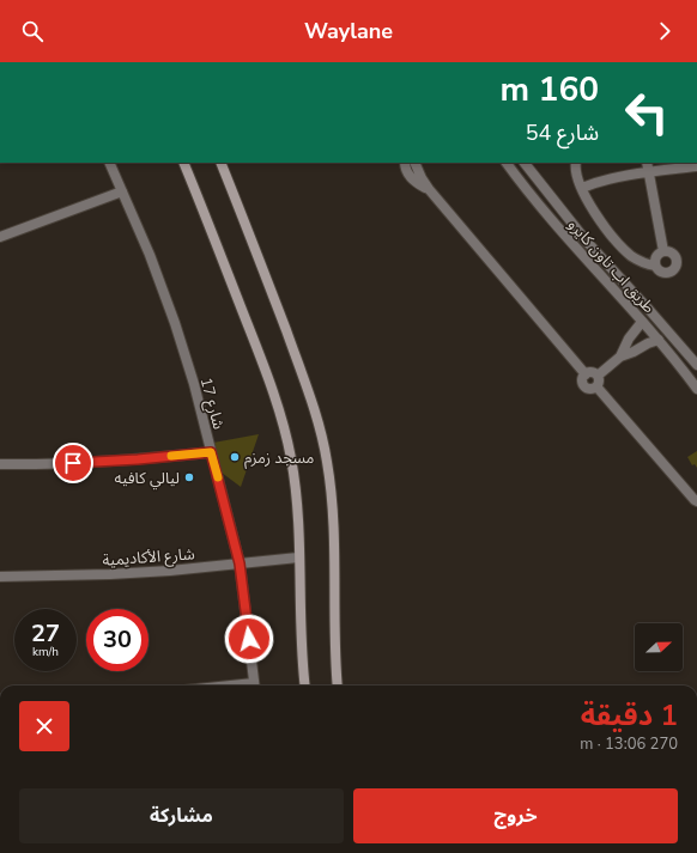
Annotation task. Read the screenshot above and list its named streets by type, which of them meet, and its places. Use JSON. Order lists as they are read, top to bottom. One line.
{"streets":{"street":["طريق اب تاون كايرو","شارع 17","شارع الأكاديمية"]},"crossings":[["شارع 17","شارع الأكاديمية"]],"places":["مسجد زمزم","ليالي كافيه"],"north":"right","page":{"header":"Waylane","turn":["160 m","شارع 54"],"speed":"27 km/h","limit":"30","heading":["1 دقيقة","270 m · 13:06"],"buttons":["خروج","مشاركة"]}}
